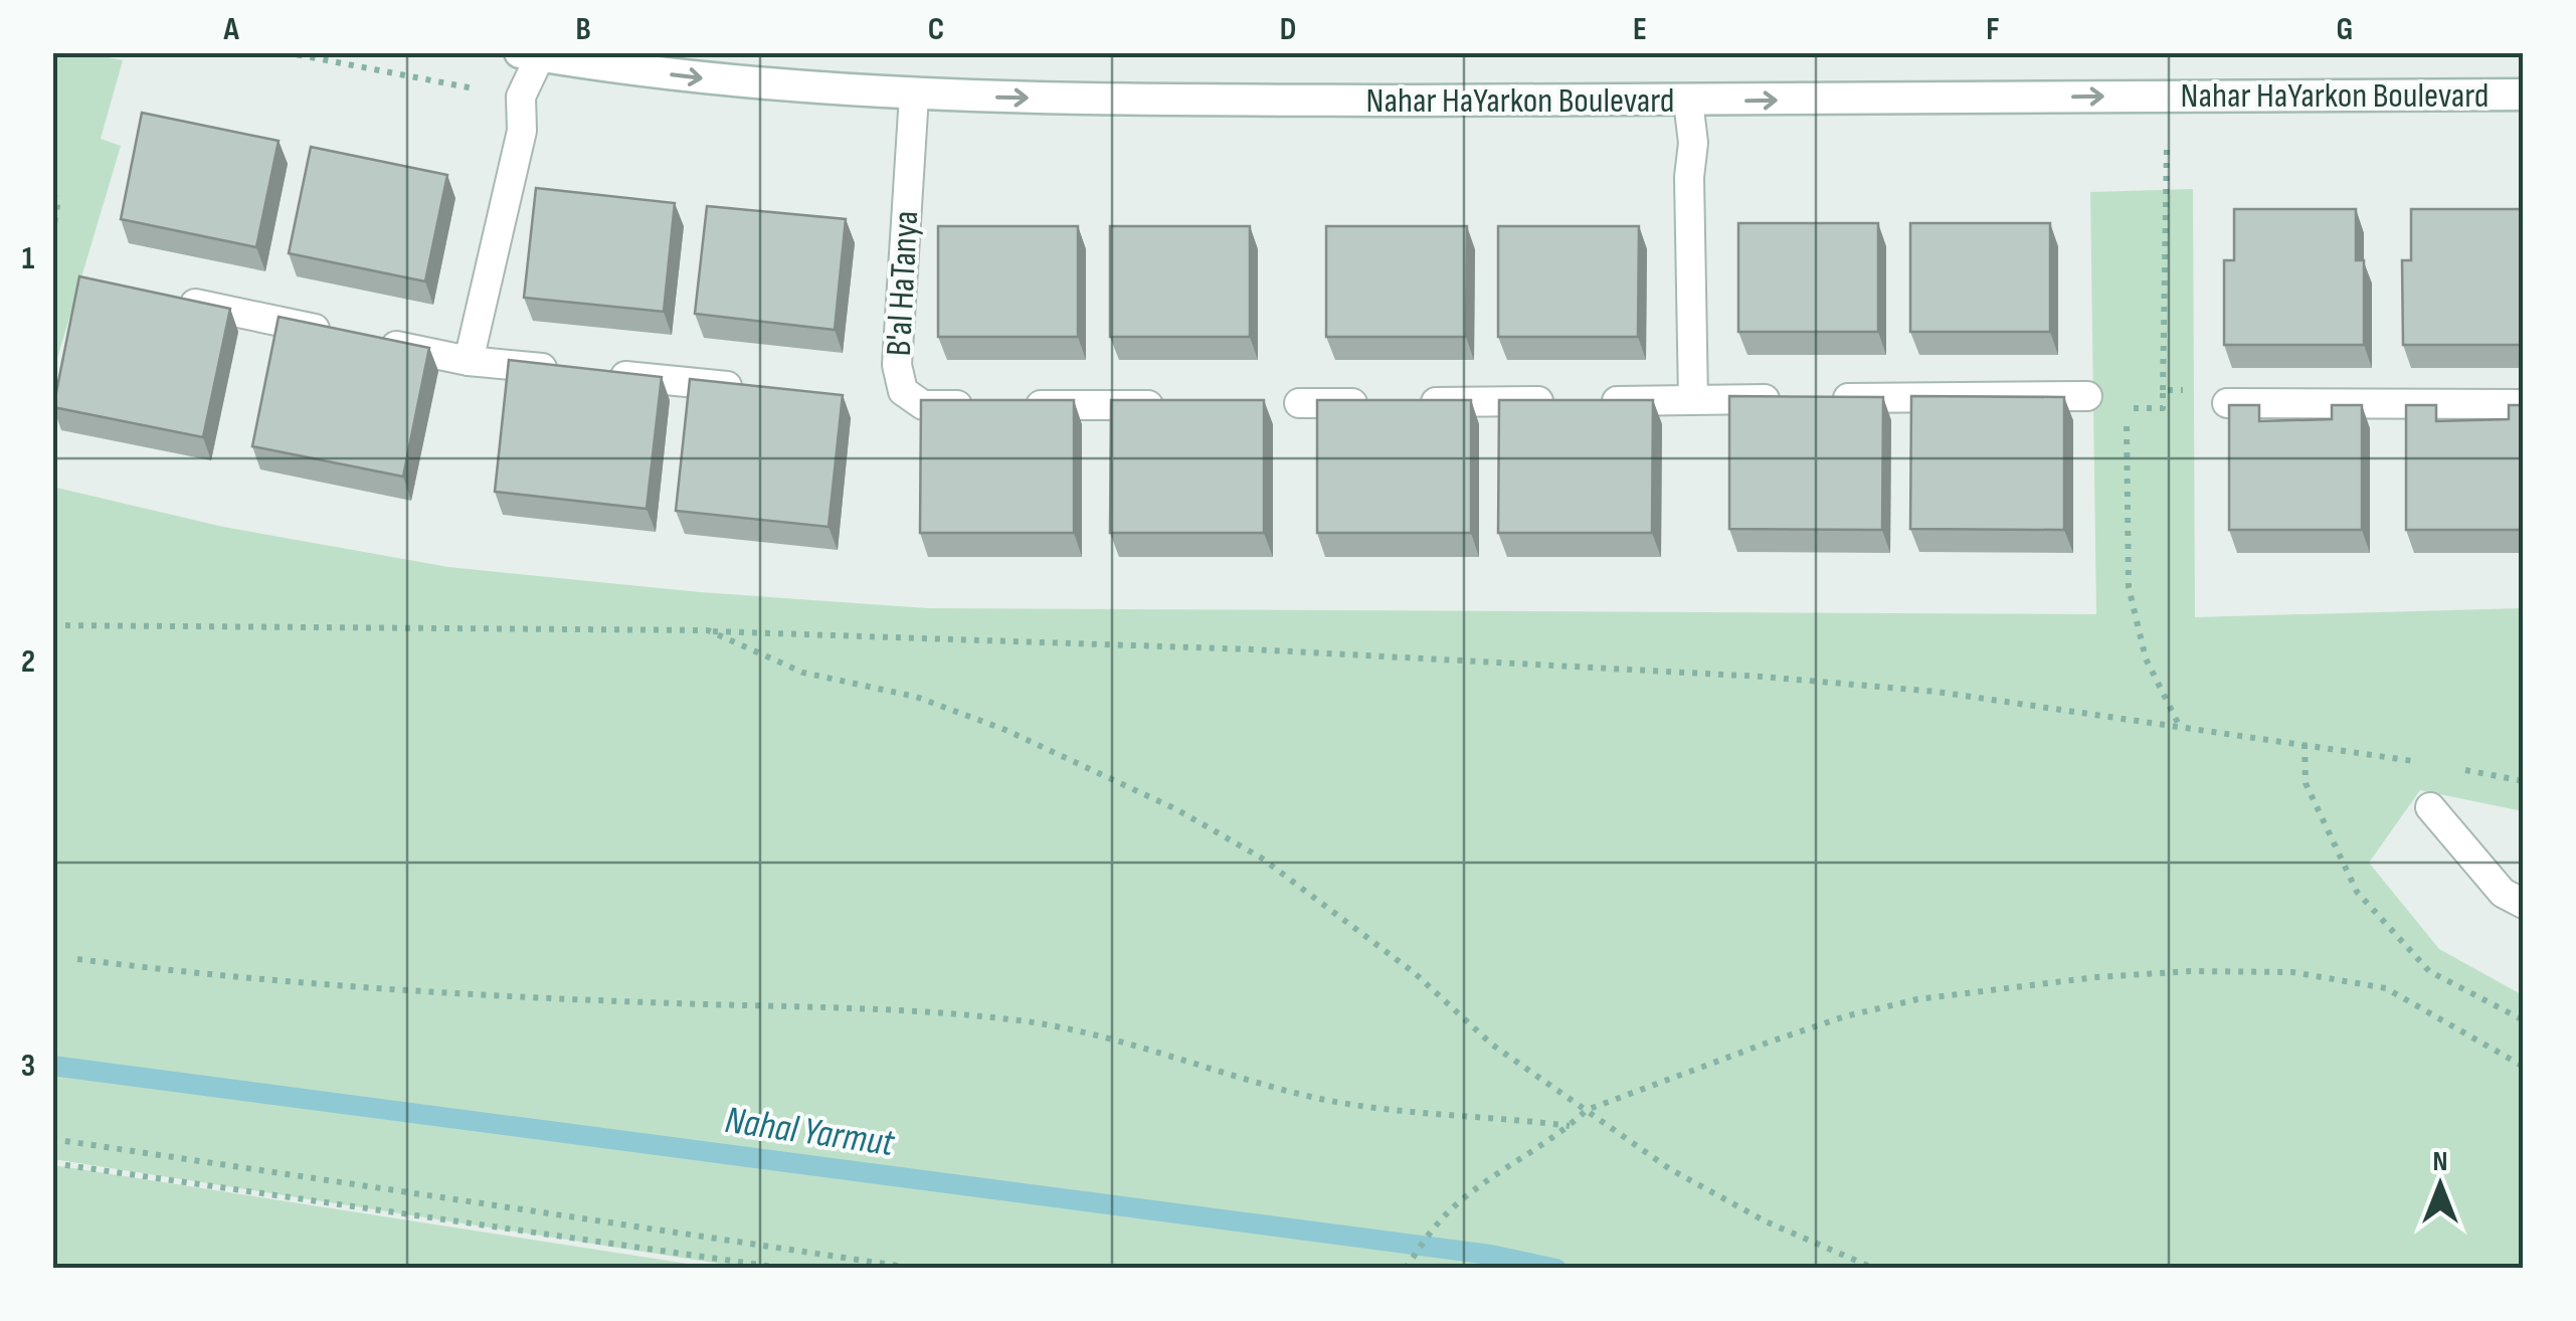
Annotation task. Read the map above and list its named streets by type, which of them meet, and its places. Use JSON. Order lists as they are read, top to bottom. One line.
{"streets":{"main road":["Nahar HaYarkon Boulevard"],"lane":["B'al HaTanya"]},"crossings":[["Nahar HaYarkon Boulevard","B'al HaTanya"]],"one_way":["Nahar HaYarkon Boulevard"],"water":["Nahal Yarmut"],"north":"top","grid":{"columns":["A","B","C","D","E","F","G"],"rows":["1","2","3"]}}
